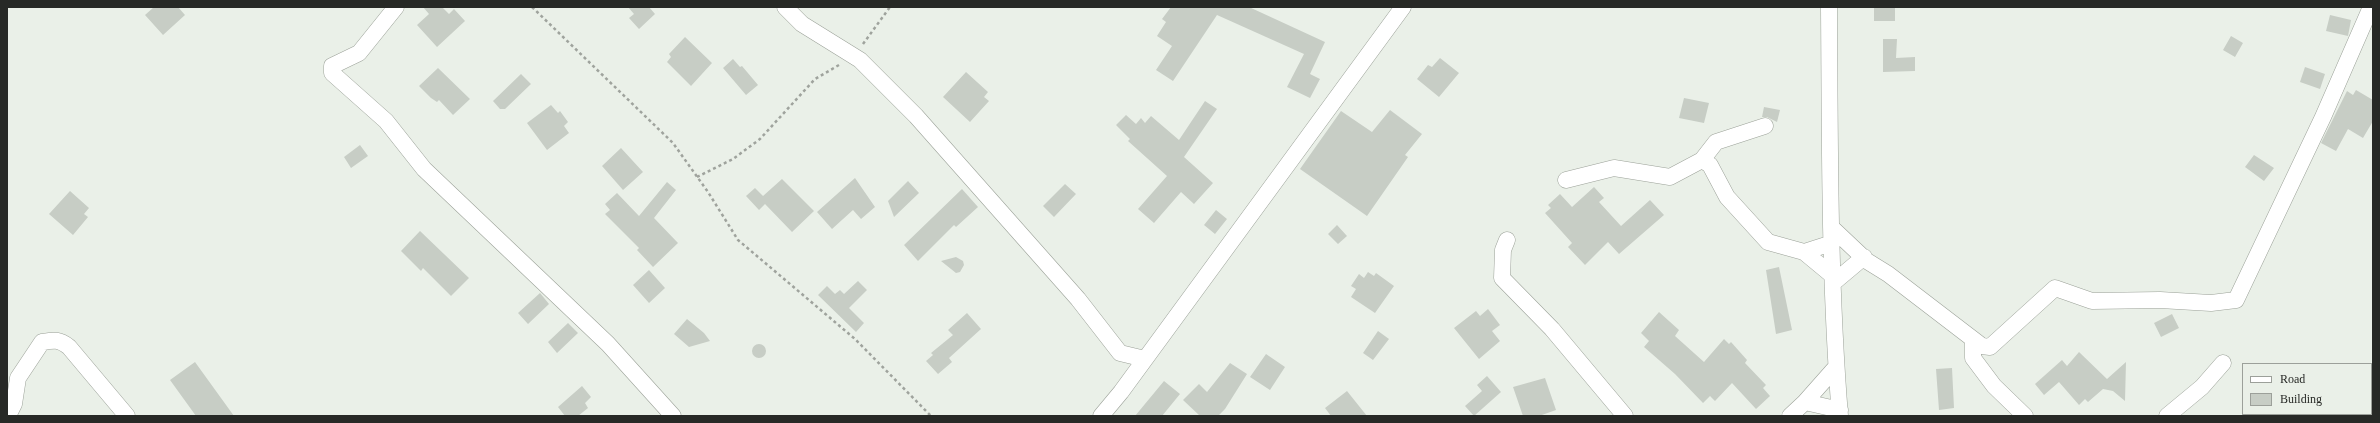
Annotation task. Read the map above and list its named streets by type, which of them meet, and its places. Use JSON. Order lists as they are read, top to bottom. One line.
{"legend":["Road","Building"]}
